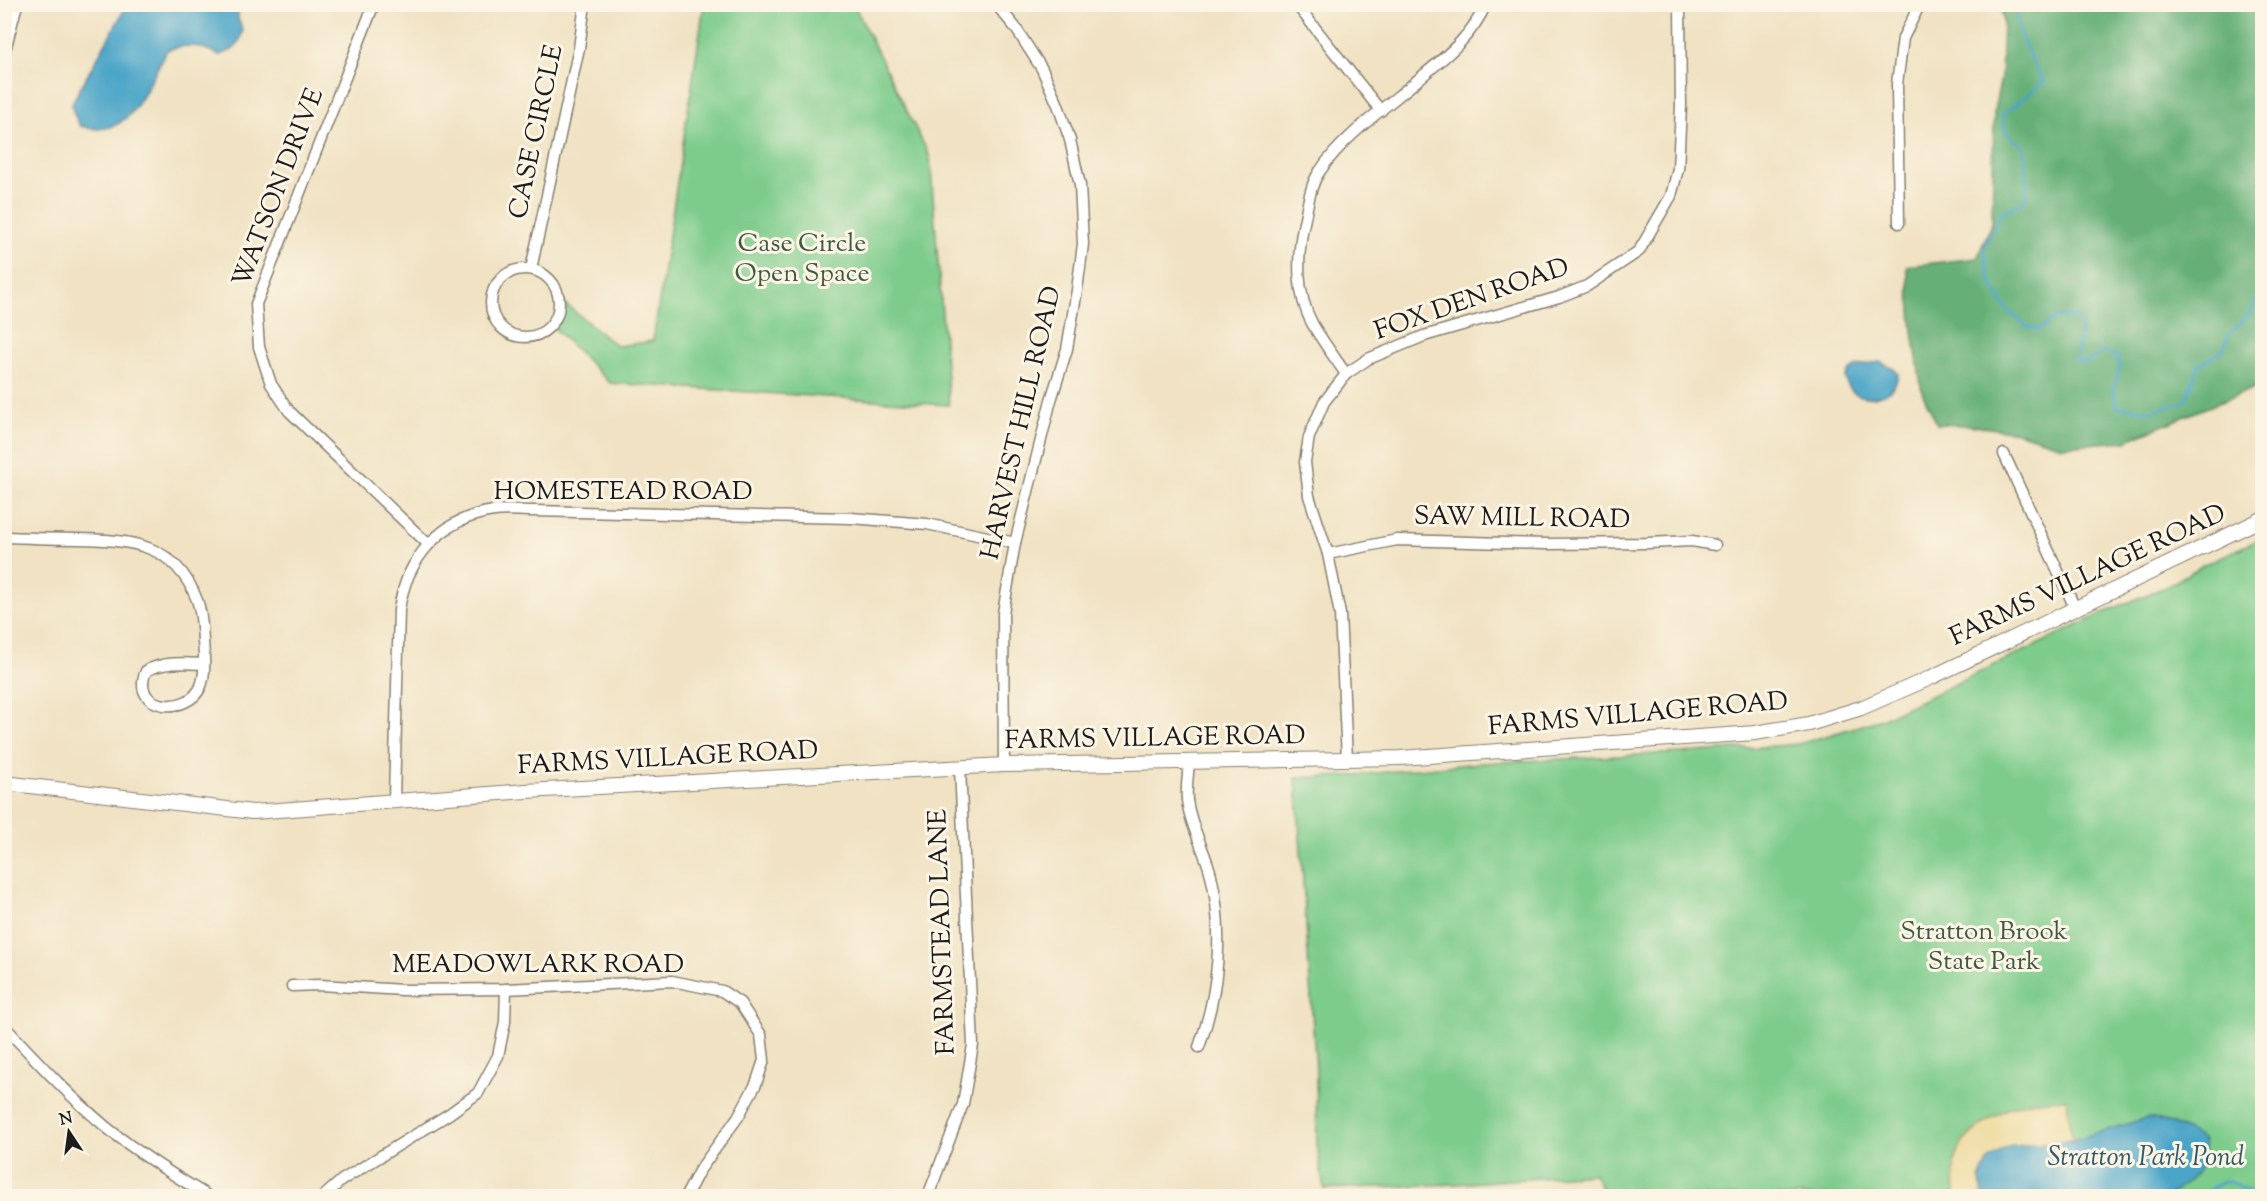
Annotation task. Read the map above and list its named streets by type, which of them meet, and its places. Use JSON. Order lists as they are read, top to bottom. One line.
{"streets":{"main road":["FARMS VILLAGE ROAD"],"street":["CASE CIRCLE","WATSON DRIVE","FOX DEN ROAD","HARVEST HILL ROAD","HOMESTEAD ROAD","SAW MILL ROAD","FARMSTEAD LANE","MEADOWLARK ROAD"]},"crossings":[["WATSON DRIVE","HOMESTEAD ROAD"],["FOX DEN ROAD","SAW MILL ROAD"],["FOX DEN ROAD","FARMS VILLAGE ROAD"],["HARVEST HILL ROAD","HOMESTEAD ROAD"],["HARVEST HILL ROAD","FARMS VILLAGE ROAD"],["HOMESTEAD ROAD","FARMS VILLAGE ROAD"],["FARMS VILLAGE ROAD","FARMSTEAD LANE"]],"water":["Stratton Park Pond"],"parks":["Case Circle Open Space","Stratton Brook State Park"],"north":"top"}
